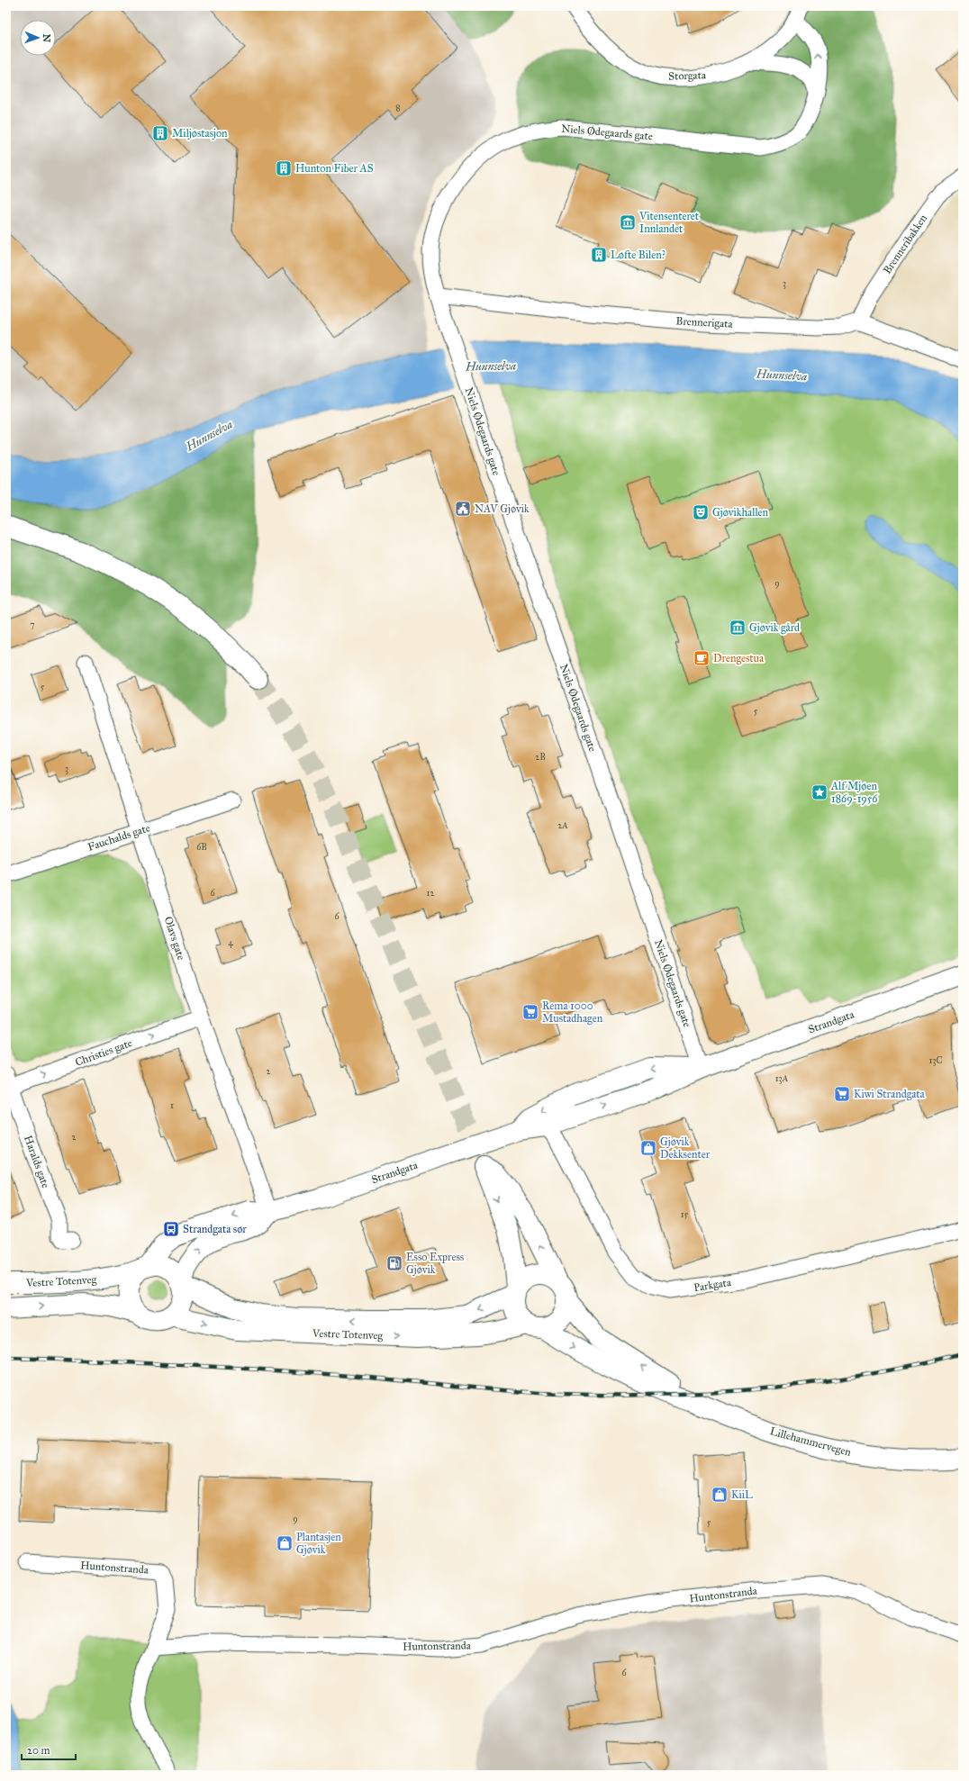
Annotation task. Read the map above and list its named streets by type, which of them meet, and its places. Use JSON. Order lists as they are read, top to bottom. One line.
{"streets":{"main road":["Strandgata","Vestre Totenveg","Lillehammervegen"],"street":["Storgata","Niels Ødegaards gate","Brenneribakken","Brennerigata","Fauchalds gate","Olavs gate","Christies gate","Haralds gate","Parkgata","Huntonstranda"]},"crossings":[["Storgata","Niels Ødegaards gate"],["Niels Ødegaards gate","Brennerigata"],["Niels Ødegaards gate","Strandgata"],["Brenneribakken","Brennerigata"],["Fauchalds gate","Olavs gate"],["Olavs gate","Strandgata"],["Olavs gate","Christies gate"],["Strandgata","Vestre Totenveg"],["Strandgata","Parkgata"],["Christies gate","Haralds gate"],["Vestre Totenveg","Lillehammervegen"]],"one_way":["Christies gate"],"water":["Hunnselva"],"places":{"building":["Miljøstasjon","Hunton Fiber AS","Løfte Bilen?"],"museum":["Vitensenteret Innlandet","Gjøvik gård"],"public building":["NAV Gjøvik"],"theatre":["Gjøvikhallen"],"cafe":["Drengestua"],"place":["Alf Mjøen 1869-1956"],"supermarket":["Rema 1000 Mustadhagen","Kiwi Strandgata"],"shop":["Gjøvik Dekksenter","KiiL","Plantasjen Gjøvik"],"bus stop":["Strandgata sør"],"fuel station":["Esso Express Gjøvik"]},"house_numbers":["8","3","9","7","5","5","2B","3","2A","6B","6","12","6","4","13C","2","13A","1","2","15","9","5","6"],"scale_bar":"20 m","north":"right"}
